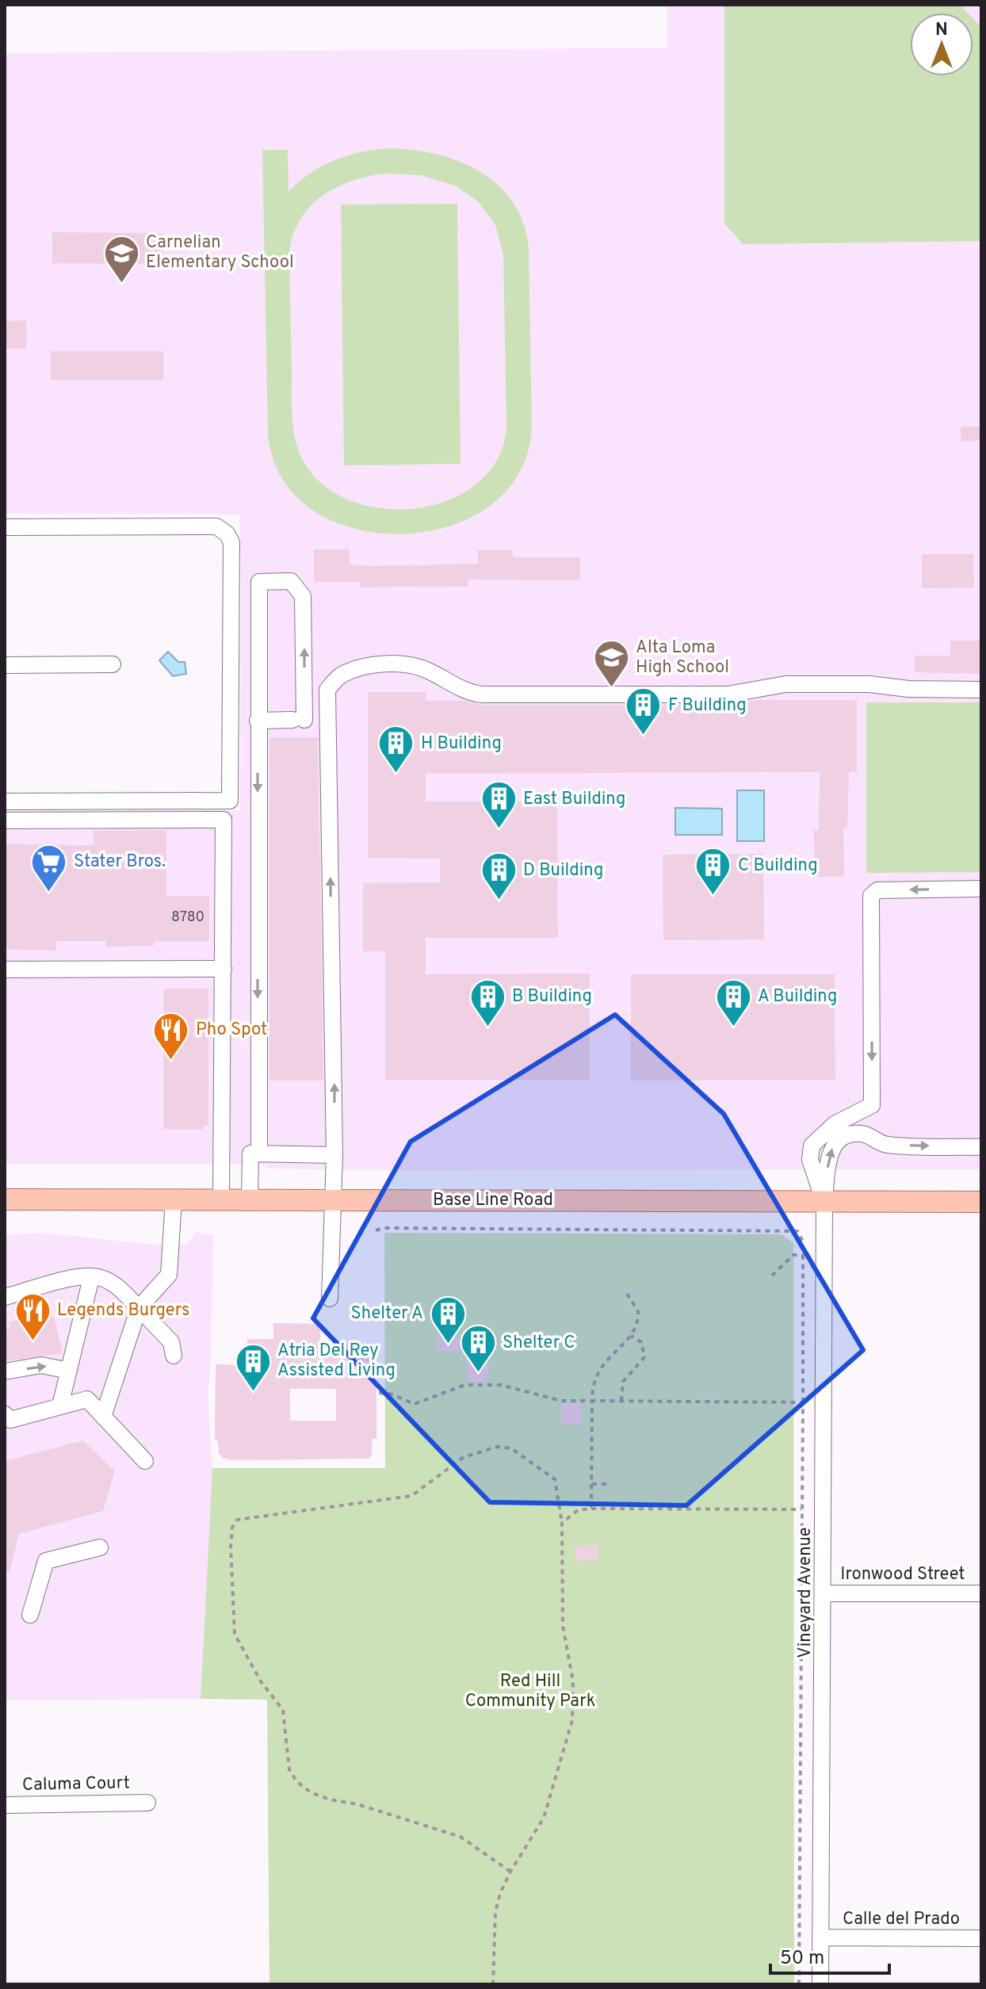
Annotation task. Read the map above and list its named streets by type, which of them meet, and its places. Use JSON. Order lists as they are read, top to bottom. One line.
{"streets":{"main road":["Base Line Road"],"street":["Ironwood Street","Vineyard Avenue","Caluma Court","Calle del Prado"]},"crossings":[["Base Line Road","Vineyard Avenue"],["Ironwood Street","Vineyard Avenue"],["Vineyard Avenue","Calle del Prado"]],"parks":["Red Hill Community Park"],"places":{"school or university":["Carnelian Elementary School","Alta Loma High School"],"building":["F Building","H Building","East Building","C Building","D Building","B Building","A Building","Shelter A","Shelter C","Atria Del Rey Assisted Living"],"supermarket":["Stater Bros."],"restaurant":["Pho Spot","Legends Burgers"]},"house_numbers":["8780"],"scale_bar":"50 m","north":"top"}
